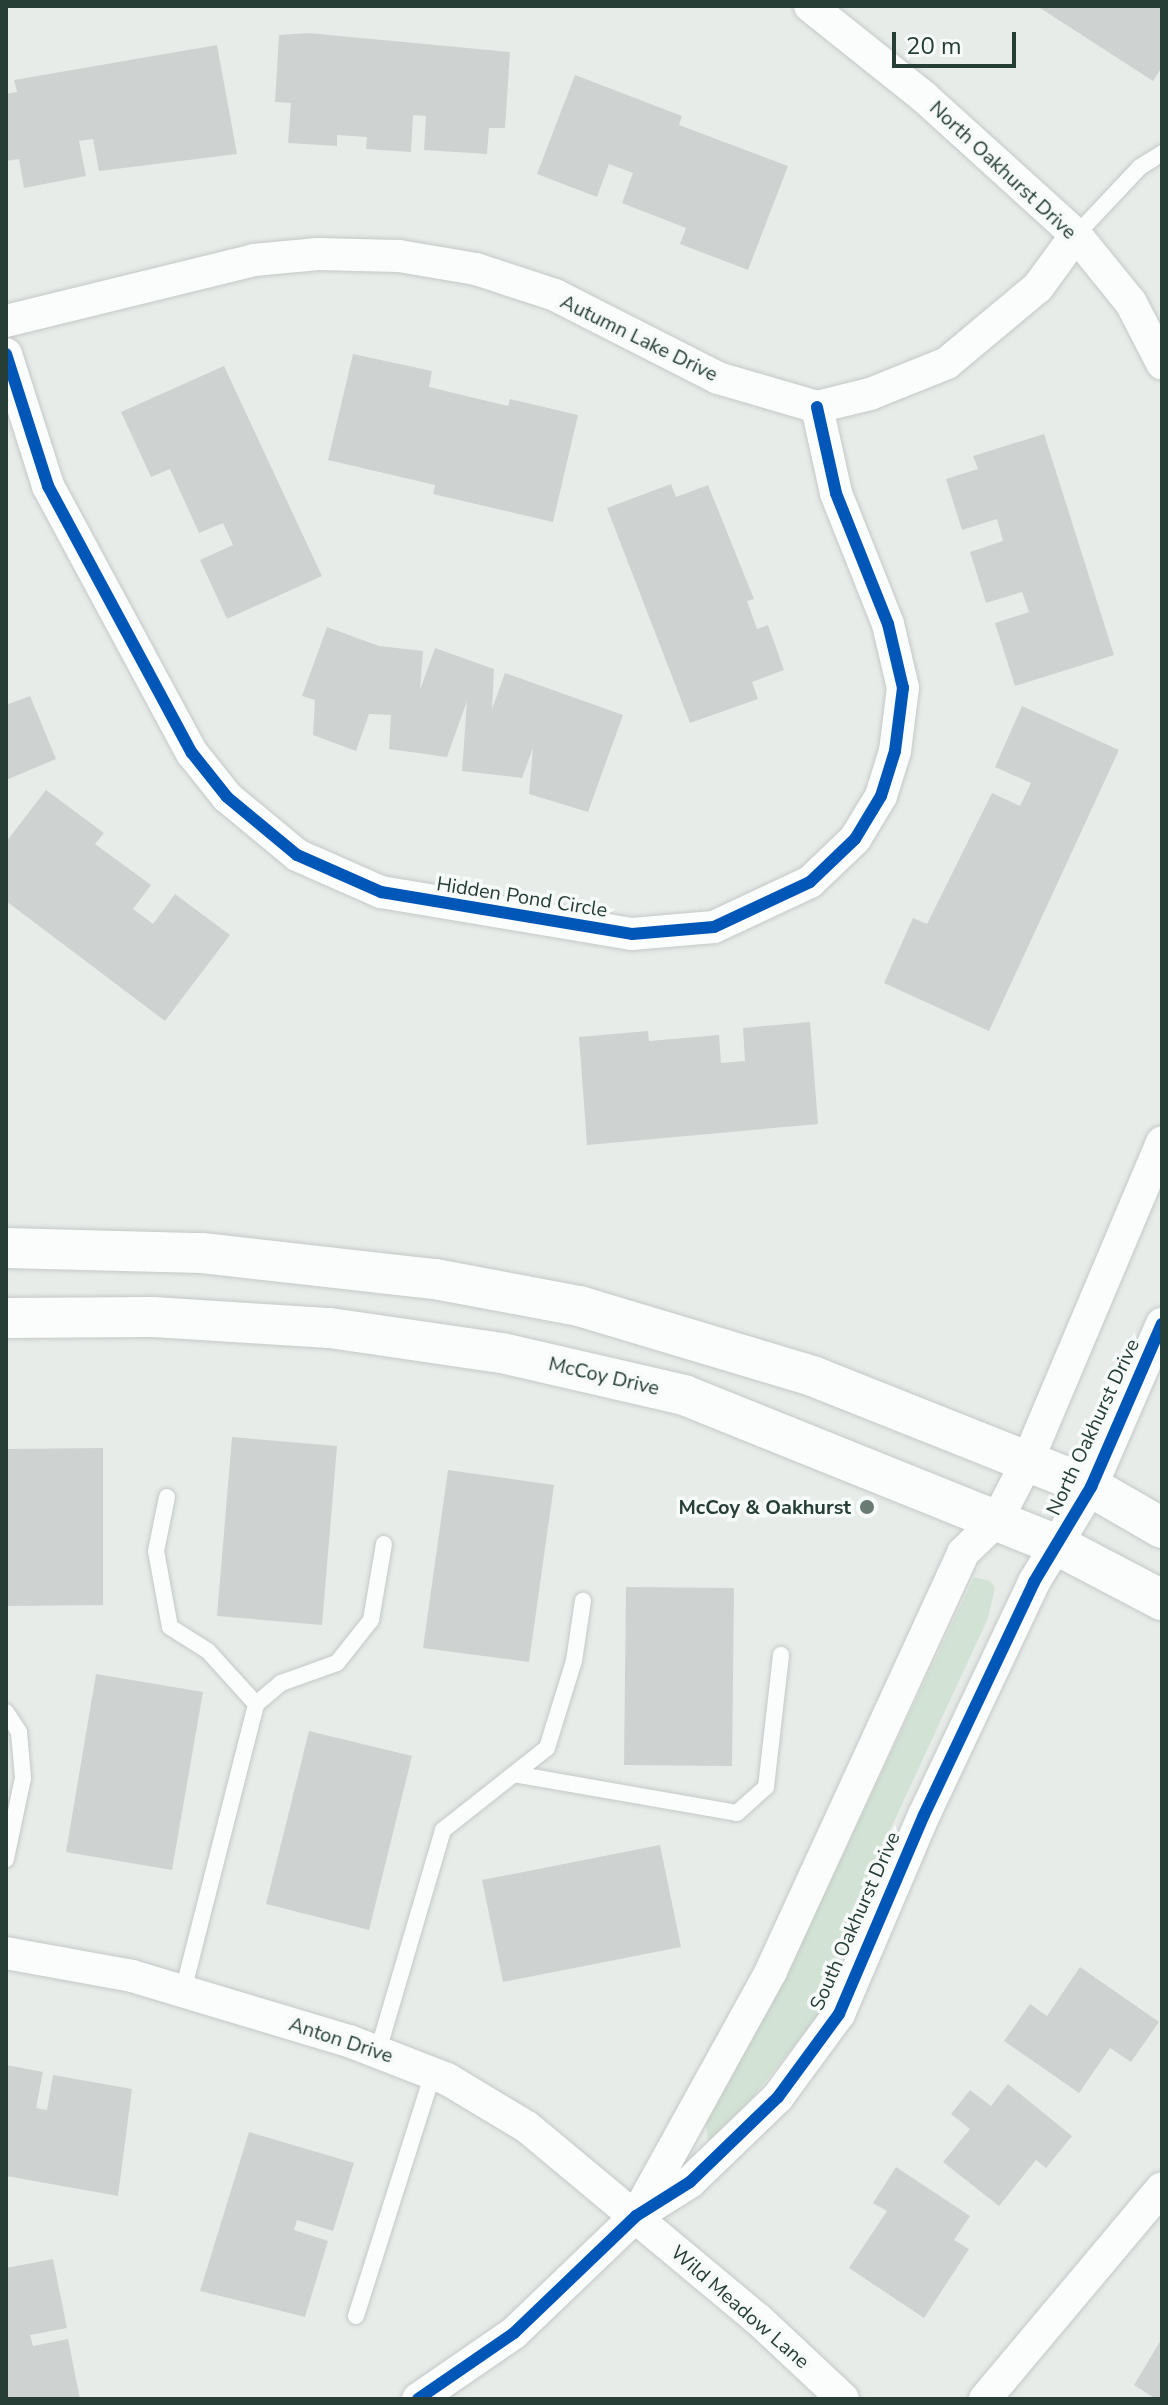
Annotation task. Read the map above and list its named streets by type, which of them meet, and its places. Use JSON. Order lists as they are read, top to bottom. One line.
{"streets":{"street":["North Oakhurst Drive","Autumn Lake Drive","Hidden Pond Circle","McCoy Drive","South Oakhurst Drive","Anton Drive","Wild Meadow Lane"]},"crossings":[["North Oakhurst Drive","McCoy Drive"],["North Oakhurst Drive","South Oakhurst Drive"],["Autumn Lake Drive","Hidden Pond Circle"],["McCoy Drive","South Oakhurst Drive"],["South Oakhurst Drive","Anton Drive"],["South Oakhurst Drive","Wild Meadow Lane"],["Anton Drive","Wild Meadow Lane"]],"places":["McCoy & Oakhurst"],"scale_bar":"20 m"}
